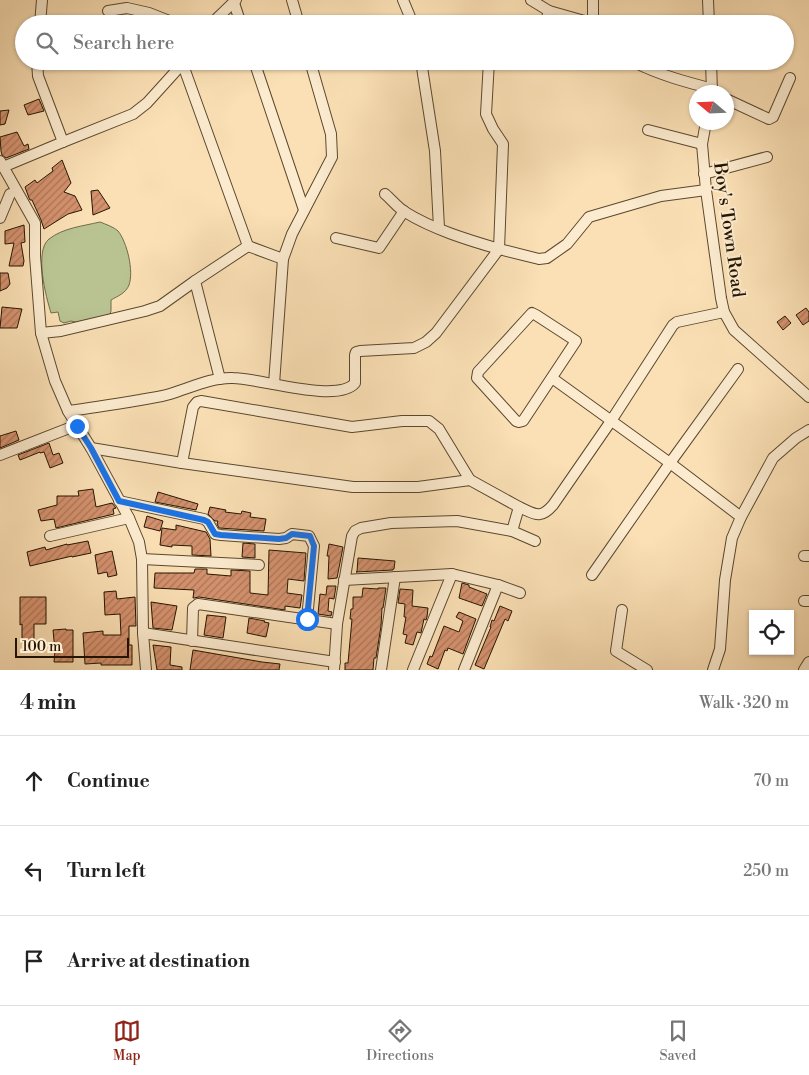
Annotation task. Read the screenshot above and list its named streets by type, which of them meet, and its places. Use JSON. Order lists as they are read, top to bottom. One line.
{"streets":{"street":["Boy's Town Road"]},"scale_bar":"100 m","north":"left","page":{"search":"Search here","scale":"100 m","heading":["4 min","Walk · 320 m"],"list":[["Continue","70 m"],["Turn left","250 m"],"Arrive at destination"],"nav":["Map","Directions","Saved"]}}
